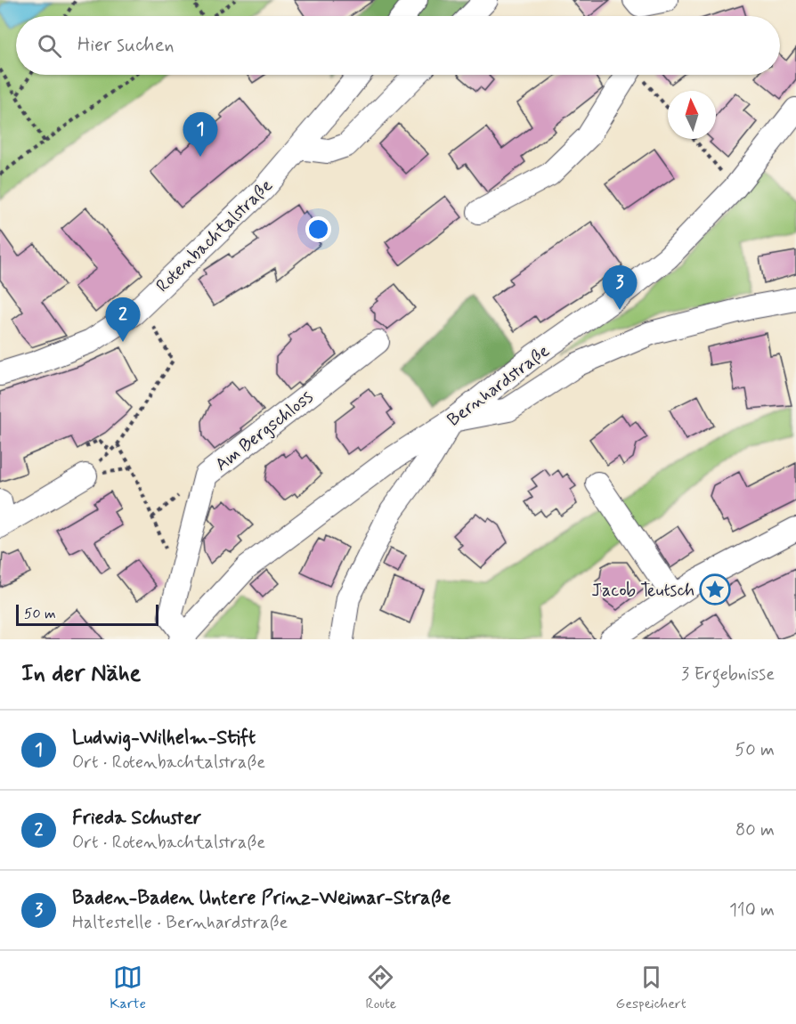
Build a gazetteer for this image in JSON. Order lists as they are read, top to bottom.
{
  "streets": {
    "street": ["Rotenbachtalstraße", "Bernhardstraße", "Am Bergschloss"]
  },
  "crossings": [
    ["Bernhardstraße", "Am Bergschloss"]
  ],
  "places": {
    "place": ["Jacob Teutsch"]
  },
  "scale_bar": "50 m",
  "north": "top",
  "page": {
    "search": "Hier suchen",
    "pins": ["1", "3", "2"],
    "scale": "50 m",
    "heading": ["In der Nähe", "3 Ergebnisse"],
    "list": [
      {
        "mark": "1",
        "name": "Ludwig-Wilhelm-Stift",
        "note": "Ort · Rotenbachtalstraße",
        "value": "50 m"
      },
      {
        "mark": "2",
        "name": "Frieda Schuster",
        "note": "Ort · Rotenbachtalstraße",
        "value": "80 m"
      },
      {
        "mark": "3",
        "name": "Baden-Baden Untere Prinz-Weimar-Straße",
        "note": "Haltestelle · Bernhardstraße",
        "value": "110 m"
      }
    ],
    "nav": ["Karte", "Route", "Gespeichert"]
  }
}
